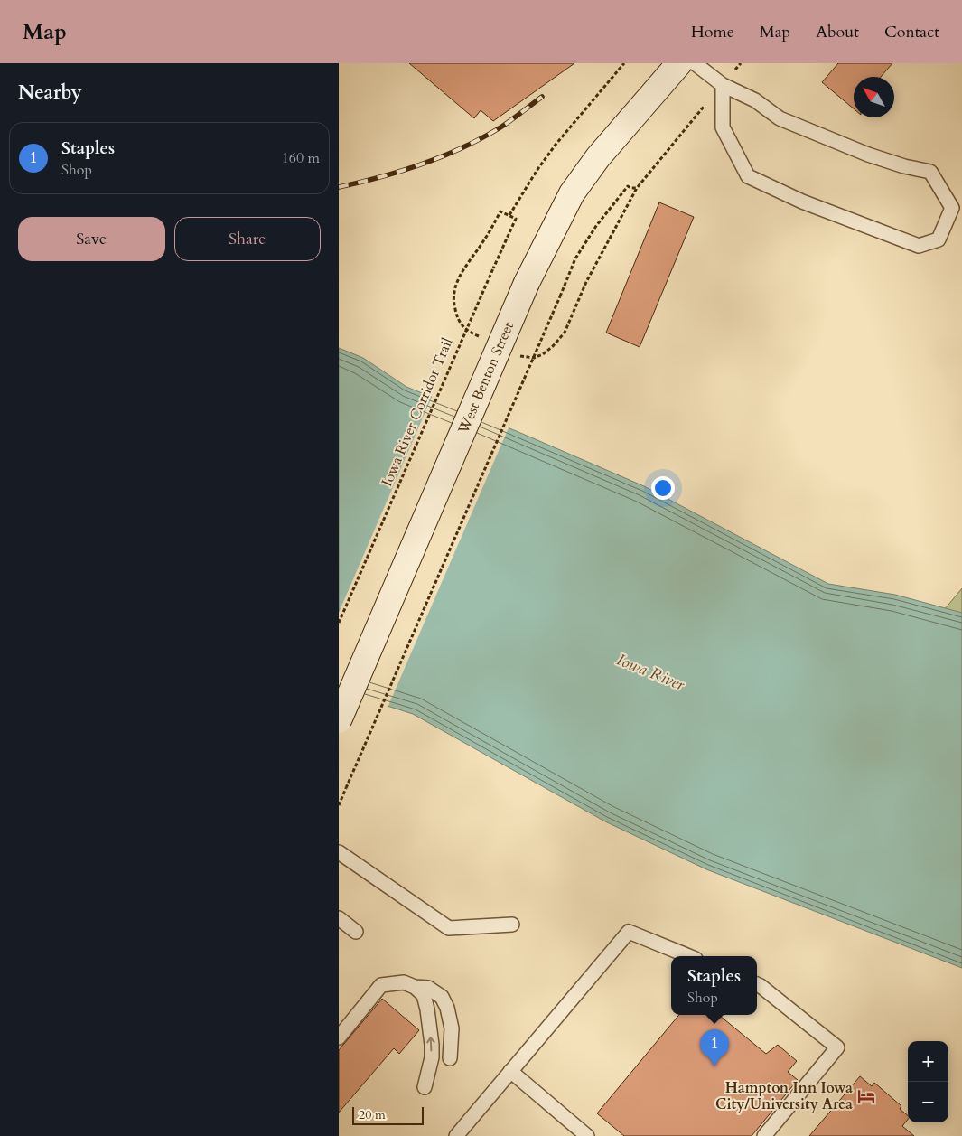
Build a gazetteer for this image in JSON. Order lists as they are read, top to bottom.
{
  "streets": {
    "street": ["West Benton Street"],
    "path": ["Iowa River Corridor Trail"]
  },
  "water": ["Iowa River"],
  "places": {
    "hotel": ["Hampton Inn Iowa City/University Area"]
  },
  "scale_bar": "20 m",
  "north": "top left",
  "page": {
    "header": "Map",
    "nav": [
      "Home",
      "Map",
      "About",
      "Contact"
    ],
    "heading": "Nearby",
    "list": [
      {
        "mark": "1",
        "name": "Staples",
        "note": "Shop",
        "value": "160 m"
      }
    ],
    "buttons": ["Save", "Share"],
    "popup": ["Staples", "Shop"],
    "pins": "1",
    "map_buttons": ["+", "−"],
    "scale": "20 m"
  }
}
